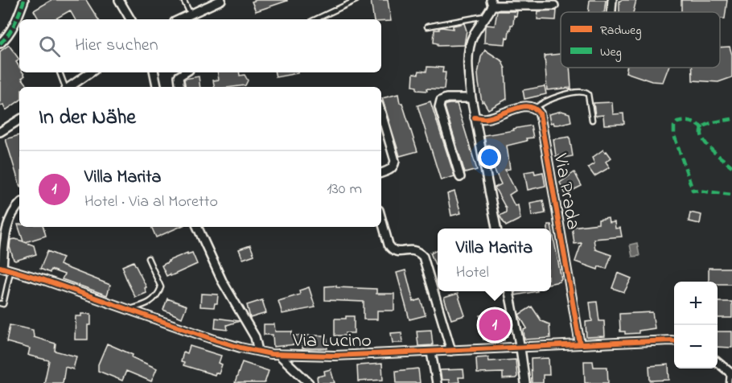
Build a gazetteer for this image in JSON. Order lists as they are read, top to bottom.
{
  "streets": {
    "street": ["Via Prada", "Via Lucino"]
  },
  "crossings": [
    ["Via Prada", "Via Lucino"]
  ],
  "legend": ["Radweg", "Weg"],
  "page": {
    "search": "Hier suchen",
    "heading": "In der Nähe",
    "list": [
      {
        "mark": "1",
        "name": "Villa Marita",
        "note": "Hotel · Via al Moretto",
        "value": "130 m"
      }
    ],
    "popup": ["Villa Marita", "Hotel"],
    "map_buttons": ["+", "−"],
    "pins": "1"
  }
}
